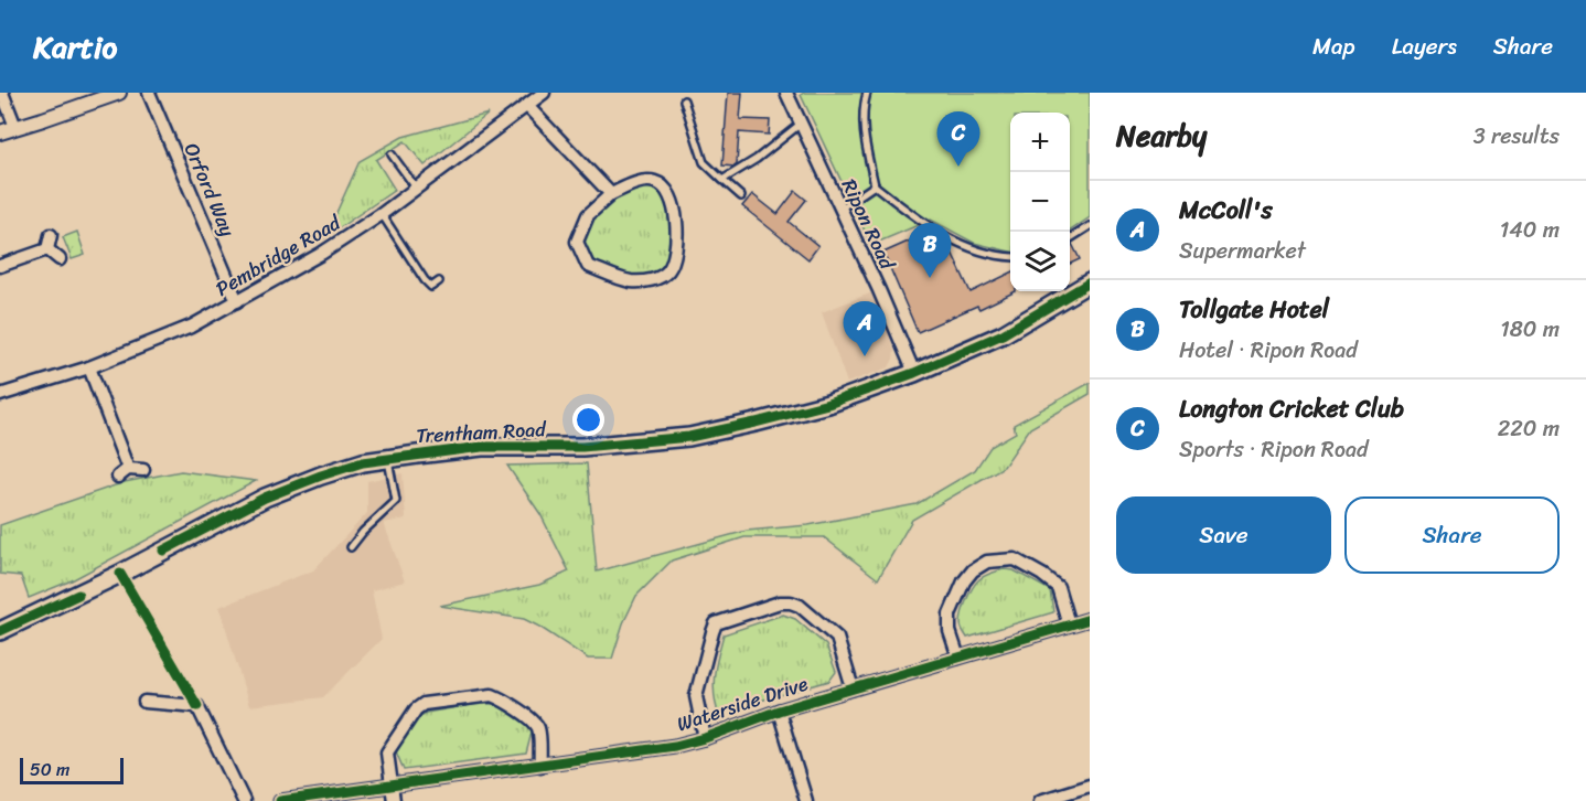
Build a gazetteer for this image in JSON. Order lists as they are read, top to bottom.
{
  "streets": {
    "main road": ["Trentham Road"],
    "street": [
      "Orford Way",
      "Ripon Road",
      "Pembridge Road",
      "Waterside Drive"
    ]
  },
  "crossings": [
    ["Orford Way", "Pembridge Road"],
    ["Ripon Road", "Trentham Road"]
  ],
  "scale_bar": "50 m",
  "page": {
    "header": "Kartio",
    "nav": ["Map", "Layers", "Share"],
    "heading": ["Nearby", "3 results"],
    "pins": ["C", "B", "A"],
    "map_buttons": ["+", "−"],
    "list": [
      {
        "mark": "A",
        "name": "McColl's",
        "note": "Supermarket",
        "value": "140 m"
      },
      {
        "mark": "B",
        "name": "Tollgate Hotel",
        "note": "Hotel · Ripon Road",
        "value": "180 m"
      },
      {
        "mark": "C",
        "name": "Longton Cricket Club",
        "note": "Sports · Ripon Road",
        "value": "220 m"
      }
    ],
    "buttons": ["Save", "Share"],
    "scale": "50 m"
  }
}
